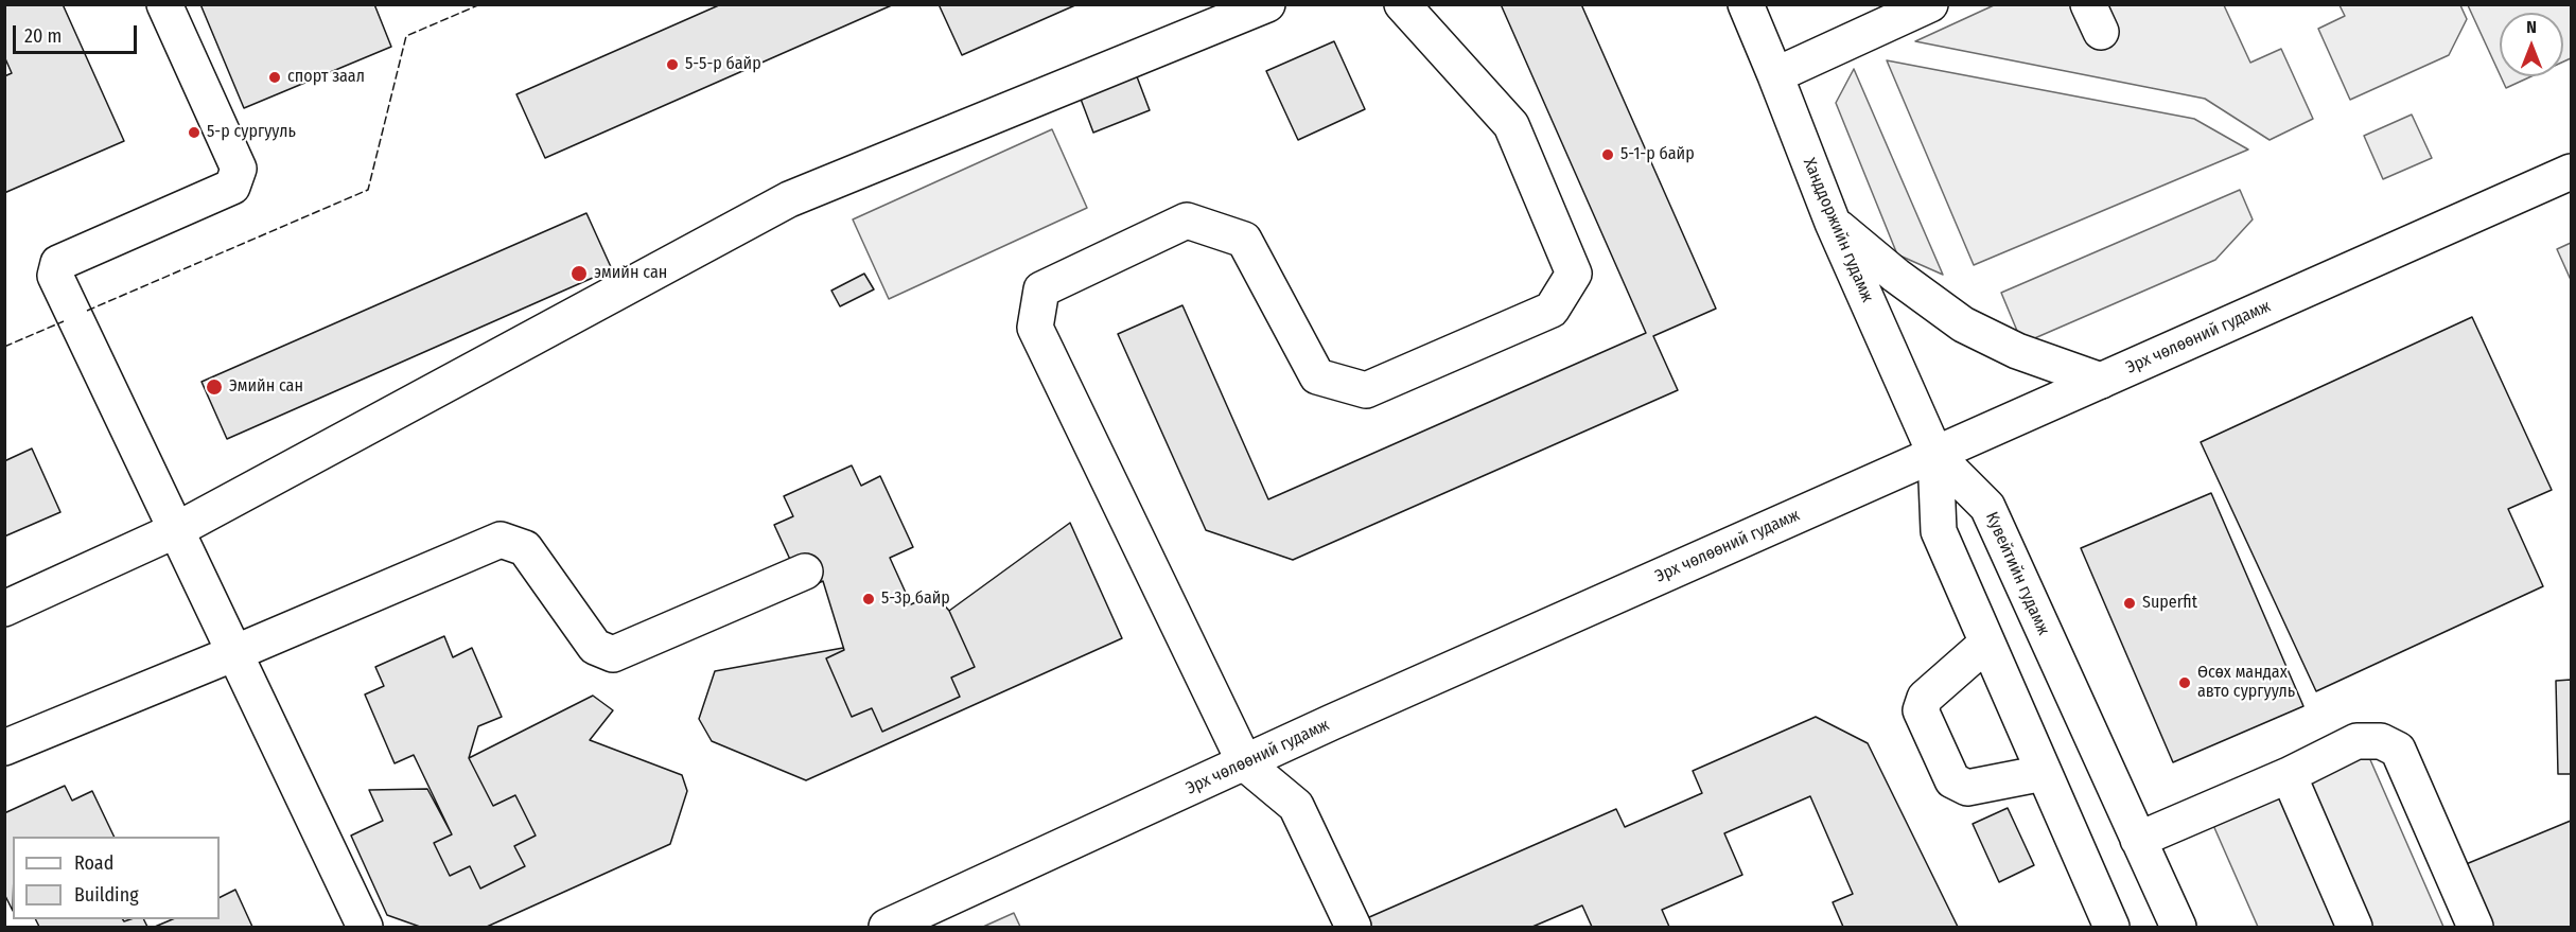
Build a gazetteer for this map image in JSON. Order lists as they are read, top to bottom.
{
  "streets": {
    "street": ["Ханддоржийн гудамж", "Эрх чөлөөний гудамж", "Кувейтийн гудамж"]
  },
  "crossings": [
    ["Ханддоржийн гудамж", "Эрх чөлөөний гудамж"],
    ["Ханддоржийн гудамж", "Кувейтийн гудамж"],
    ["Эрх чөлөөний гудамж", "Кувейтийн гудамж"]
  ],
  "places": [
    "5-5-р байр",
    "спорт заал",
    "5-р сургууль",
    "5-1-р байр",
    "эмийн сан",
    "Эмийн сан",
    "5-3р байр",
    "Superfit",
    "Өсөх мандах авто сургууль"
  ],
  "legend": ["Road", "Building"],
  "scale_bar": "20 m",
  "north": "top"
}
